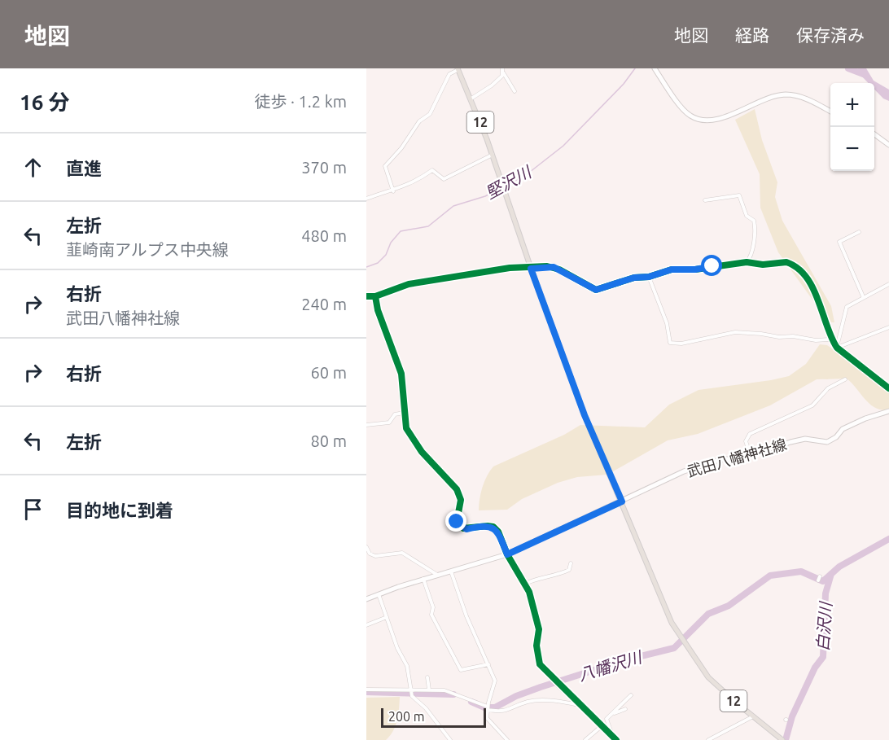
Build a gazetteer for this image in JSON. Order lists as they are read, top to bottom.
{
  "streets": {
    "main road": ["12", "武田八幡神社線"]
  },
  "crossings": [
    ["12", "武田八幡神社線"]
  ],
  "water": ["堅沢川", "白沢川", "八幡沢川"],
  "scale_bar": "200 m",
  "page": {
    "header": "地図",
    "nav": ["地図", "経路", "保存済み"],
    "heading": ["16 分", "徒歩 · 1.2 km"],
    "map_buttons": ["+", "−"],
    "list": [
      ["直進", "370 m"],
      ["左折", "韮崎南アルプス中央線", "480 m"],
      ["右折", "武田八幡神社線", "240 m"],
      ["右折", "60 m"],
      ["左折", "80 m"],
      "目的地に到着"
    ],
    "scale": "200 m"
  }
}
